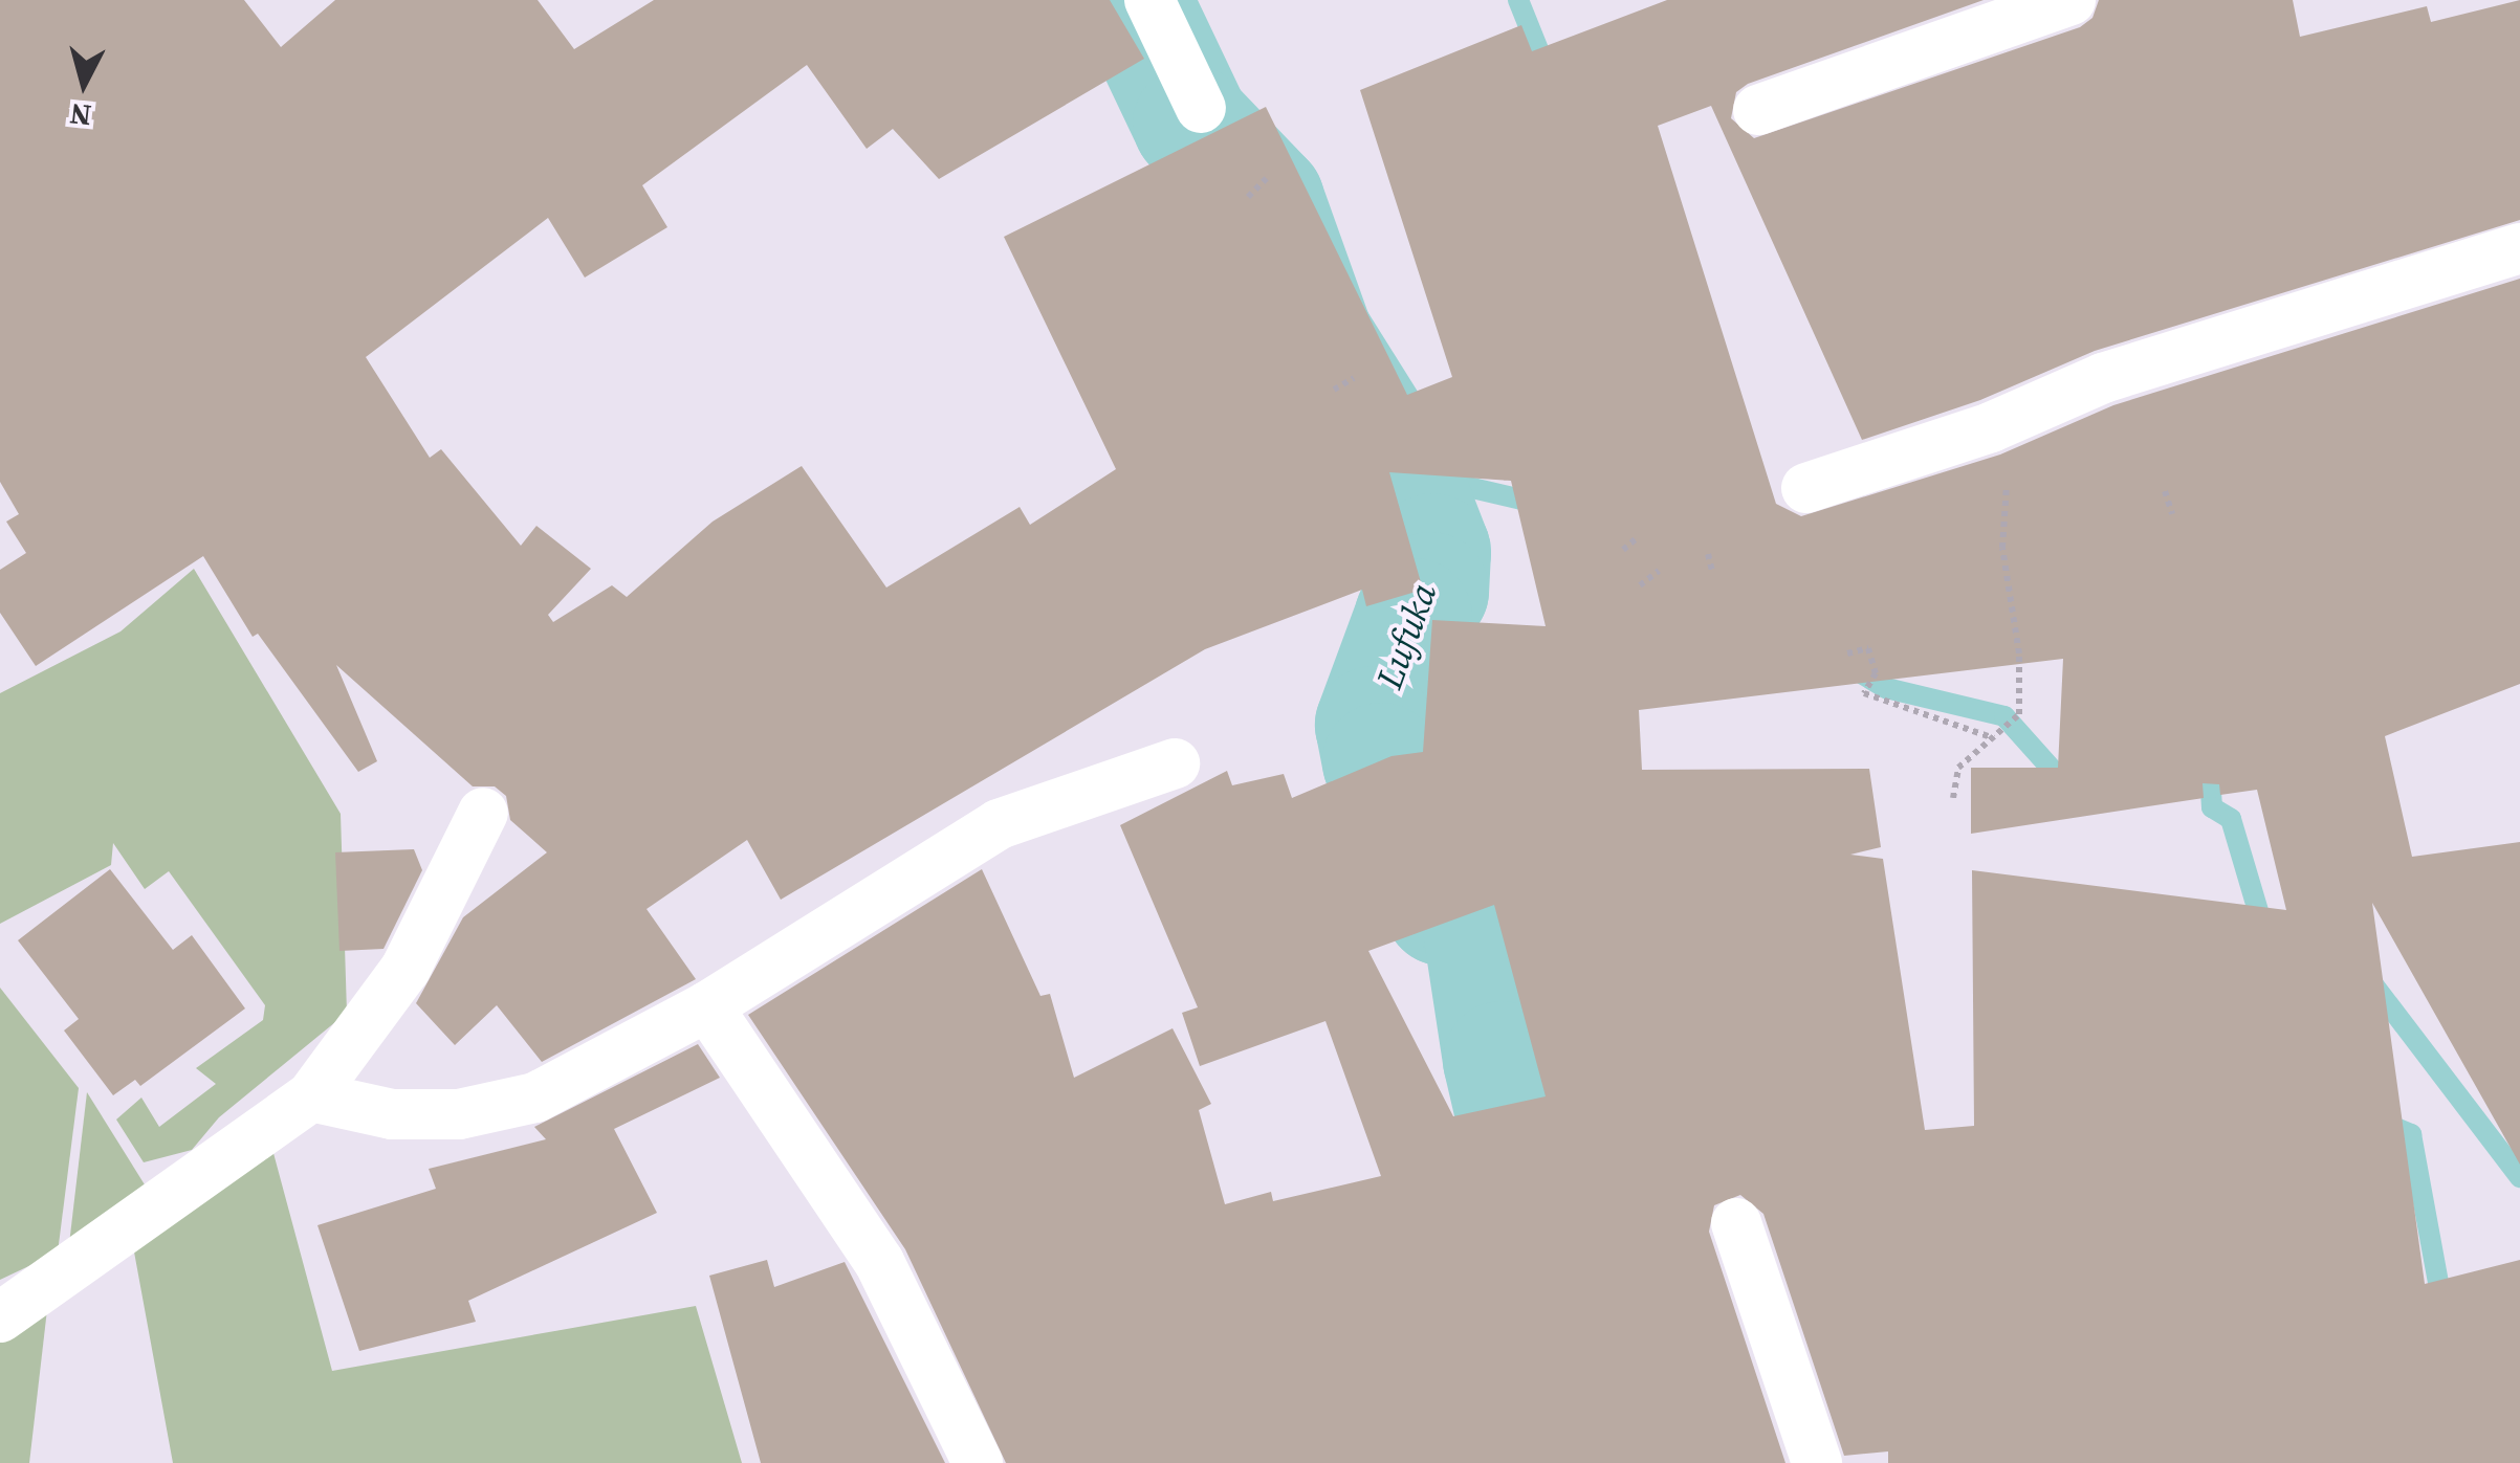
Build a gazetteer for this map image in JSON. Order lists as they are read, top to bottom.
{
  "water": ["Lufuka"],
  "north": "bottom"
}
